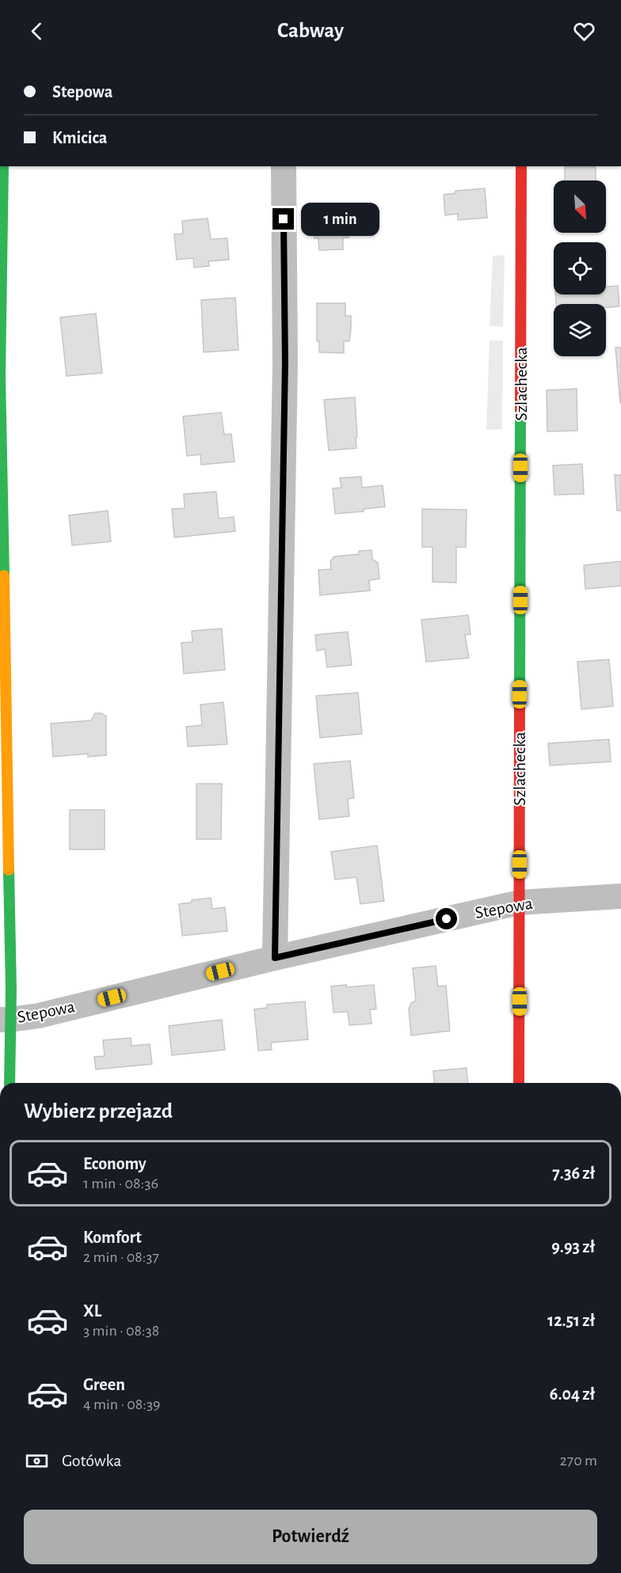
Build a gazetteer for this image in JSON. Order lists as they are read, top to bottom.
{
  "streets": {
    "street": ["Szlachecka", "Stepowa"]
  },
  "crossings": [
    ["Szlachecka", "Stepowa"]
  ],
  "north": "bottom right",
  "page": {
    "header": "Cabway",
    "banner": ["Stepowa", "Kmicica"],
    "bubble": "1 min",
    "heading": "Wybierz przejazd",
    "list": [
      {
        "name": "Economy",
        "note": "1 min · 08:36",
        "value": "7.36 zł"
      },
      {
        "name": "Komfort",
        "note": "2 min · 08:37",
        "value": "9.93 zł"
      },
      {
        "name": "XL",
        "note": "3 min · 08:38",
        "value": "12.51 zł"
      },
      {
        "name": "Green",
        "note": "4 min · 08:39",
        "value": "6.04 zł"
      }
    ],
    "pay": ["Gotówka", "270 m"],
    "buttons": "Potwierdź"
  }
}
